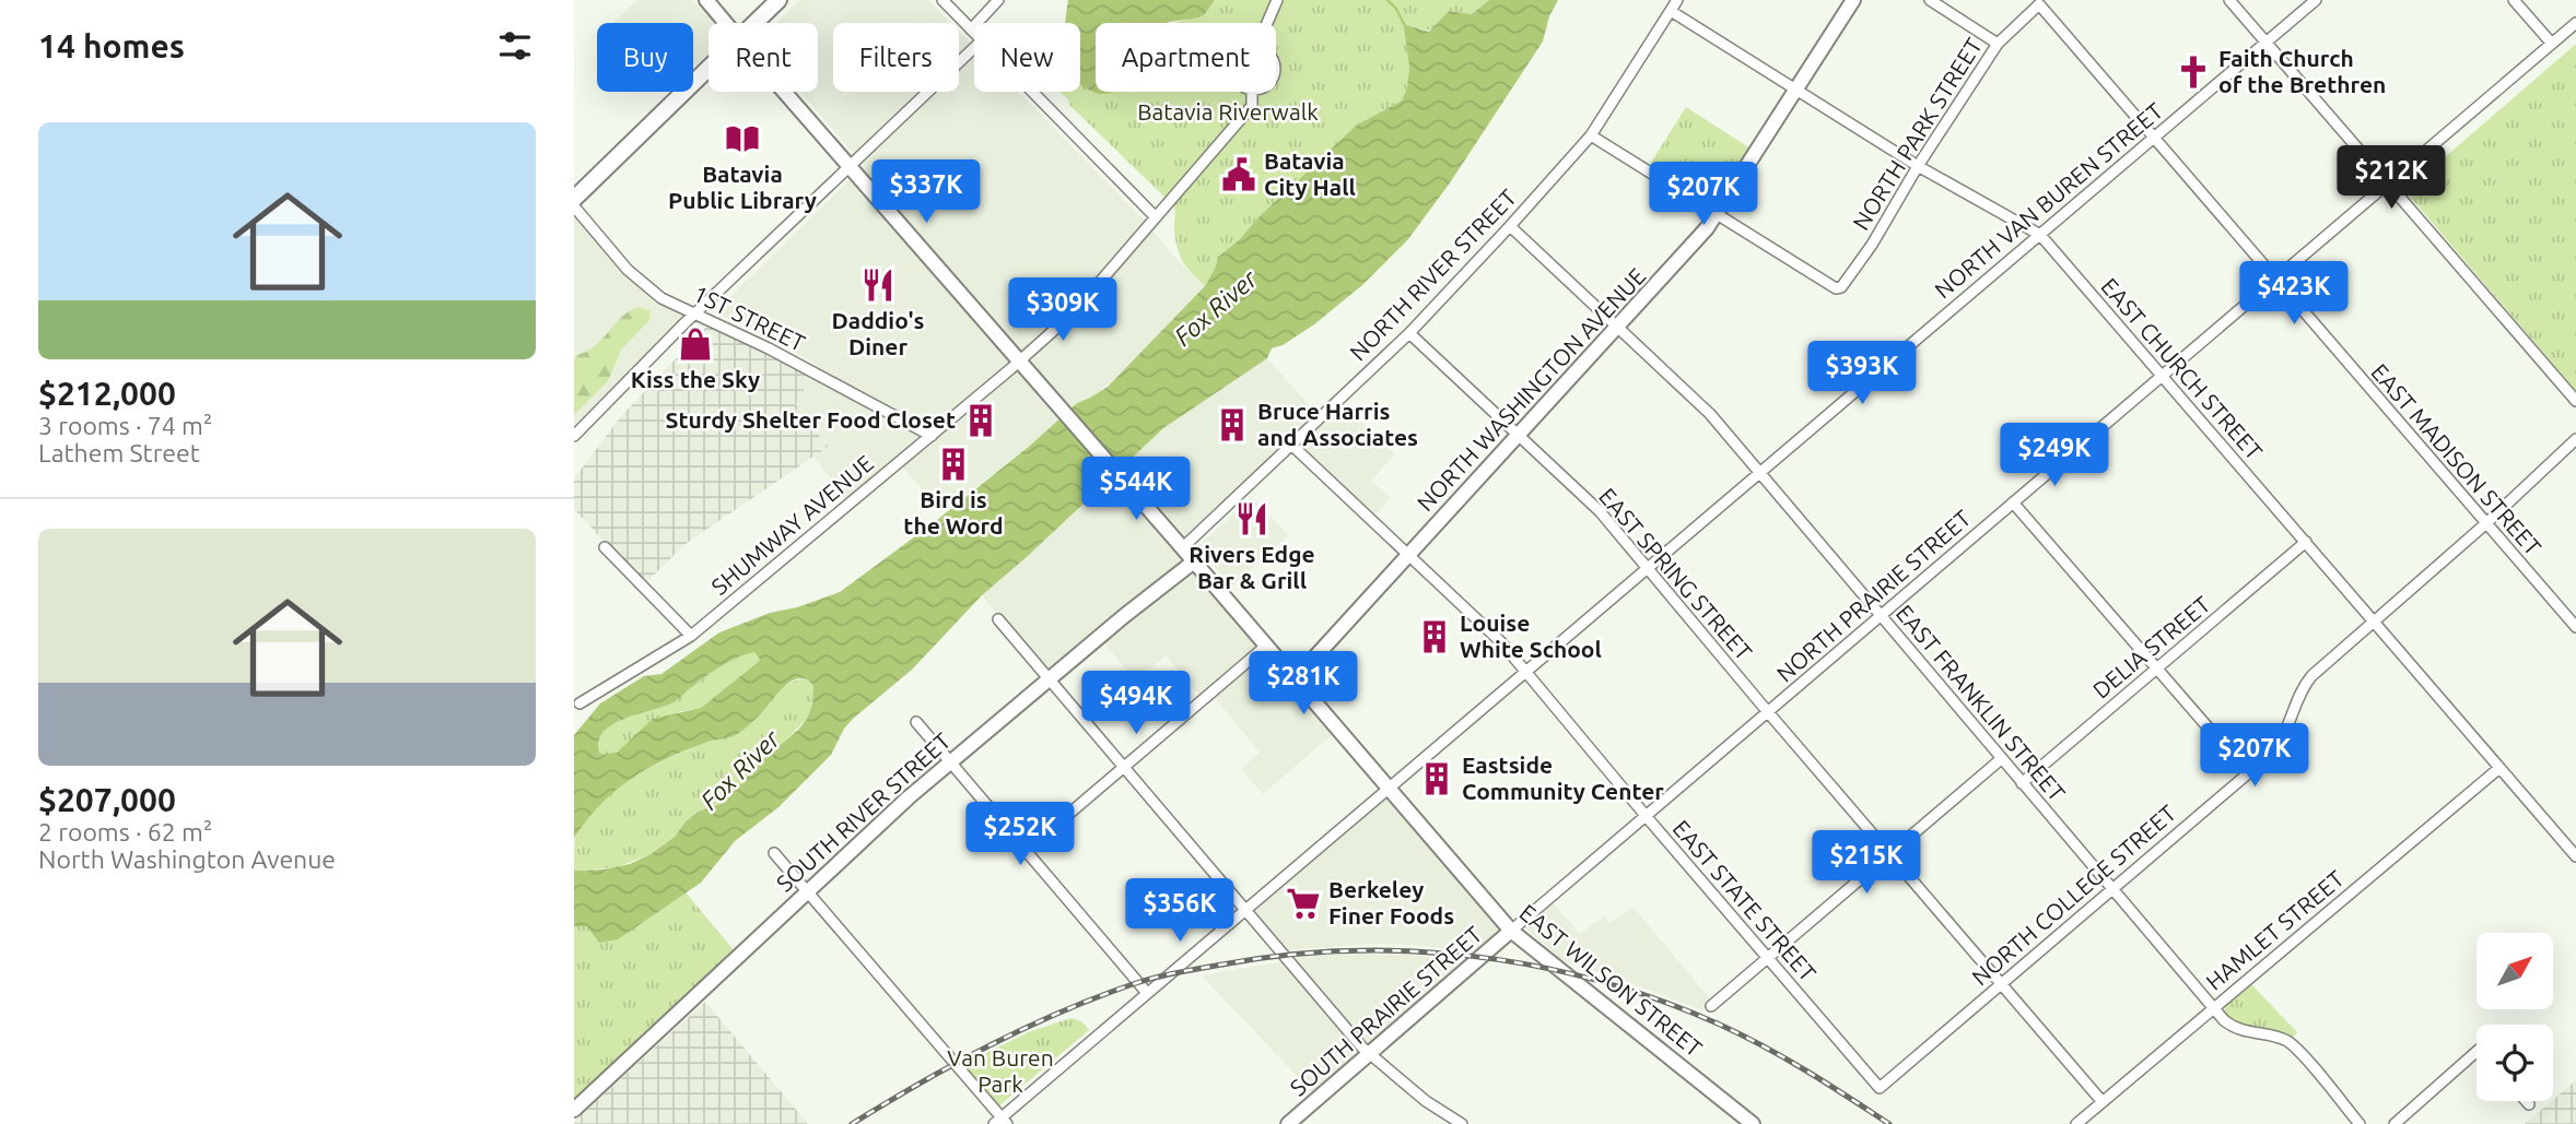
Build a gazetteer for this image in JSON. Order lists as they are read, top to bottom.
{
  "streets": {
    "main road": [
      "NORTH WASHINGTON AVENUE",
      "SOUTH RIVER STREET",
      "EAST WILSON STREET",
      "SOUTH PRAIRIE STREET"
    ],
    "street": [
      "NORTH PARK STREET",
      "NORTH VAN BUREN STREET",
      "NORTH RIVER STREET",
      "1ST STREET",
      "EAST CHURCH STREET",
      "EAST MADISON STREET",
      "SHUMWAY AVENUE",
      "EAST SPRING STREET",
      "NORTH PRAIRIE STREET",
      "DELIA STREET",
      "EAST FRANKLIN STREET",
      "NORTH COLLEGE STREET",
      "EAST STATE STREET",
      "HAMLET STREET"
    ]
  },
  "crossings": [
    ["NORTH PARK STREET", "EAST CHURCH STREET"],
    ["NORTH PARK STREET", "NORTH WASHINGTON AVENUE"],
    ["NORTH PARK STREET", "EAST MADISON STREET"],
    ["NORTH VAN BUREN STREET", "EAST CHURCH STREET"],
    ["NORTH VAN BUREN STREET", "EAST MADISON STREET"],
    ["NORTH VAN BUREN STREET", "EAST SPRING STREET"],
    ["NORTH VAN BUREN STREET", "EAST FRANKLIN STREET"],
    ["NORTH VAN BUREN STREET", "EAST STATE STREET"],
    ["NORTH VAN BUREN STREET", "EAST WILSON STREET"],
    ["NORTH RIVER STREET", "EAST CHURCH STREET"],
    ["NORTH RIVER STREET", "EAST SPRING STREET"],
    ["NORTH RIVER STREET", "EAST FRANKLIN STREET"],
    ["NORTH RIVER STREET", "EAST STATE STREET"],
    ["NORTH RIVER STREET", "EAST WILSON STREET"],
    ["1ST STREET", "SHUMWAY AVENUE"],
    ["EAST CHURCH STREET", "NORTH WASHINGTON AVENUE"],
    ["EAST CHURCH STREET", "NORTH PRAIRIE STREET"],
    ["EAST CHURCH STREET", "DELIA STREET"],
    ["EAST CHURCH STREET", "NORTH COLLEGE STREET"],
    ["EAST CHURCH STREET", "HAMLET STREET"],
    ["NORTH WASHINGTON AVENUE", "EAST SPRING STREET"],
    ["NORTH WASHINGTON AVENUE", "EAST FRANKLIN STREET"],
    ["NORTH WASHINGTON AVENUE", "EAST STATE STREET"],
    ["NORTH WASHINGTON AVENUE", "EAST WILSON STREET"],
    ["EAST MADISON STREET", "NORTH PRAIRIE STREET"],
    ["EAST MADISON STREET", "NORTH COLLEGE STREET"],
    ["SHUMWAY AVENUE", "EAST WILSON STREET"],
    ["EAST SPRING STREET", "NORTH PRAIRIE STREET"],
    ["EAST SPRING STREET", "NORTH COLLEGE STREET"],
    ["EAST SPRING STREET", "HAMLET STREET"],
    ["NORTH PRAIRIE STREET", "EAST FRANKLIN STREET"],
    ["NORTH PRAIRIE STREET", "EAST STATE STREET"],
    ["NORTH PRAIRIE STREET", "EAST WILSON STREET"],
    ["NORTH PRAIRIE STREET", "SOUTH PRAIRIE STREET"],
    ["DELIA STREET", "EAST FRANKLIN STREET"],
    ["EAST FRANKLIN STREET", "NORTH COLLEGE STREET"],
    ["EAST FRANKLIN STREET", "HAMLET STREET"],
    ["SOUTH RIVER STREET", "EAST WILSON STREET"],
    ["NORTH COLLEGE STREET", "EAST STATE STREET"],
    ["EAST WILSON STREET", "SOUTH PRAIRIE STREET"]
  ],
  "water": ["Fox River"],
  "parks": ["Batavia Riverwalk", "Van Buren Park"],
  "places": {
    "church": ["Faith Church of the Brethren"],
    "library": ["Batavia Public Library"],
    "public building": ["Batavia City Hall"],
    "restaurant": ["Daddio's Diner", "Rivers Edge Bar & Grill"],
    "shop": ["Kiss the Sky"],
    "building": [
      "Sturdy Shelter Food Closet",
      "Bruce Harris and Associates",
      "Bird is the Word",
      "Louise White School",
      "Eastside Community Center"
    ],
    "supermarket": ["Berkeley Finer Foods"]
  },
  "north": "top right",
  "page": {
    "heading": "14 homes",
    "chip": [
      "Buy",
      "Rent",
      "Filters",
      "New",
      "Apartment"
    ],
    "list": [
      {
        "name": "$212,000",
        "note": "3 rooms · 74 m² · Lathem Street"
      },
      {
        "name": "$207,000",
        "note": "2 rooms · 62 m² · North Washington Avenue"
      }
    ],
    "price": [
      "$212K",
      "$337K",
      "$207K",
      "$423K",
      "$309K",
      "$393K",
      "$249K",
      "$544K",
      "$281K",
      "$494K",
      "$207K",
      "$252K",
      "$215K",
      "$356K"
    ]
  }
}
